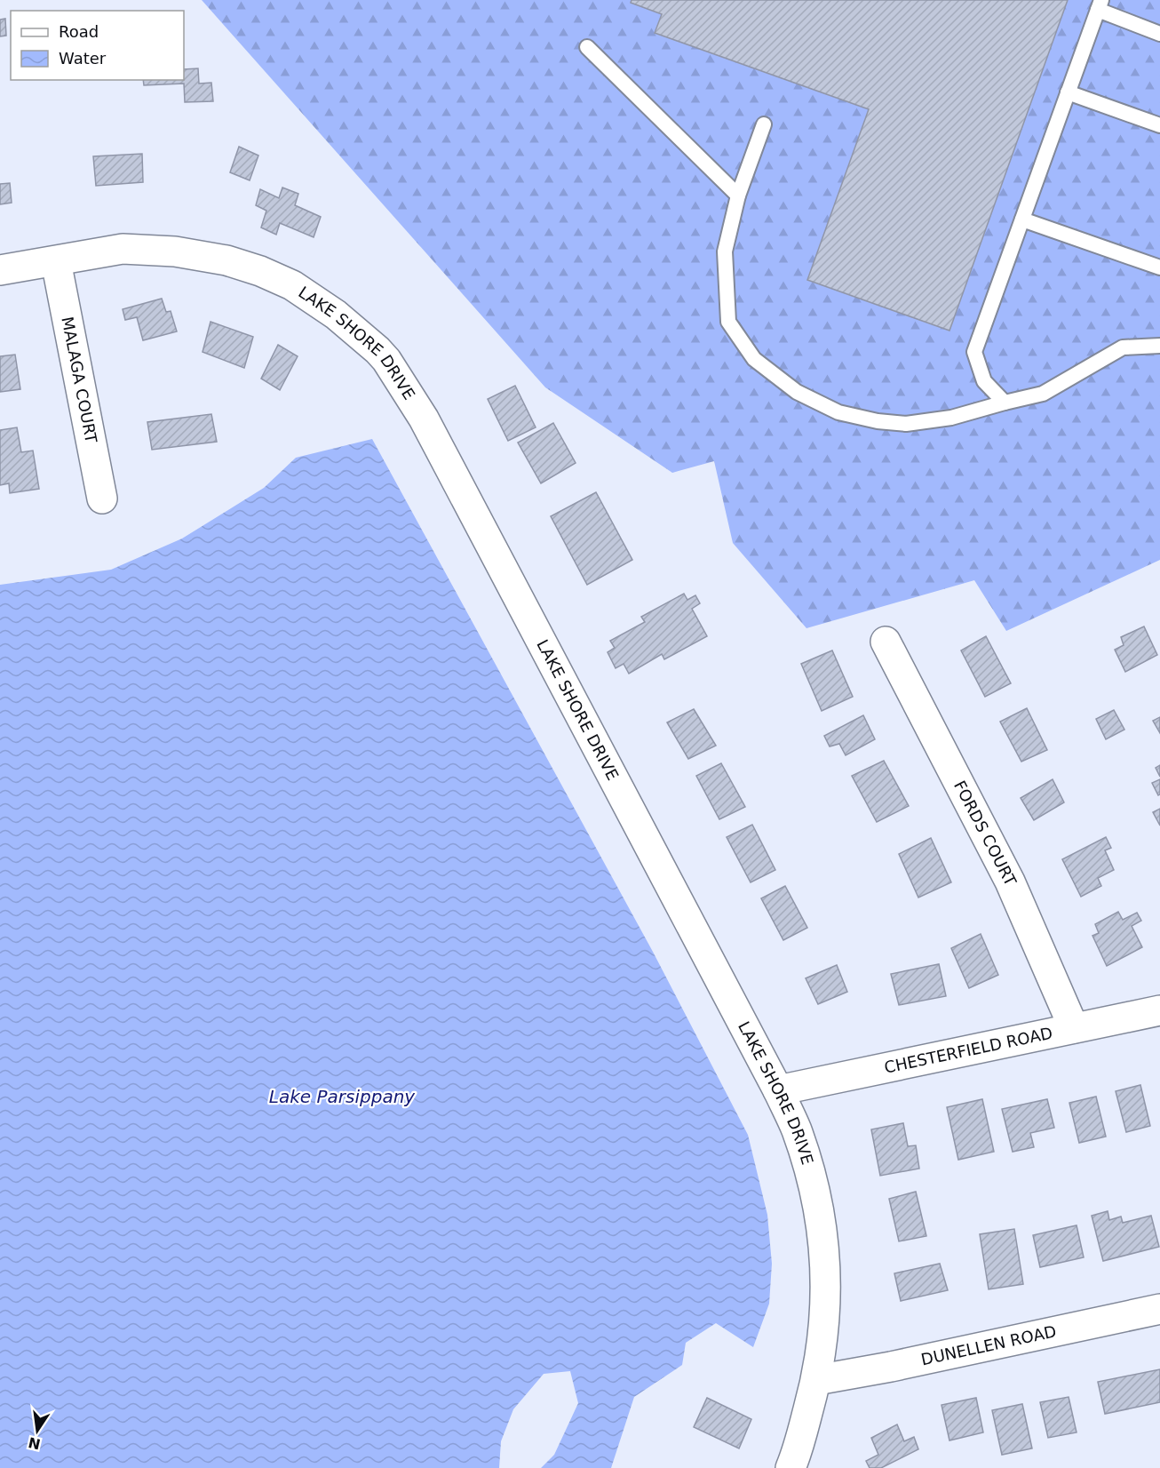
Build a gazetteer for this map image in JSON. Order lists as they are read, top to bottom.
{
  "streets": {
    "street": [
      "LAKE SHORE DRIVE",
      "MALAGA COURT",
      "FORDS COURT",
      "CHESTERFIELD ROAD",
      "DUNELLEN ROAD"
    ]
  },
  "crossings": [
    ["LAKE SHORE DRIVE", "MALAGA COURT"],
    ["LAKE SHORE DRIVE", "CHESTERFIELD ROAD"],
    ["LAKE SHORE DRIVE", "DUNELLEN ROAD"],
    ["FORDS COURT", "CHESTERFIELD ROAD"]
  ],
  "water": ["Lake Parsippany"],
  "legend": ["Road", "Water"],
  "north": "bottom"
}
